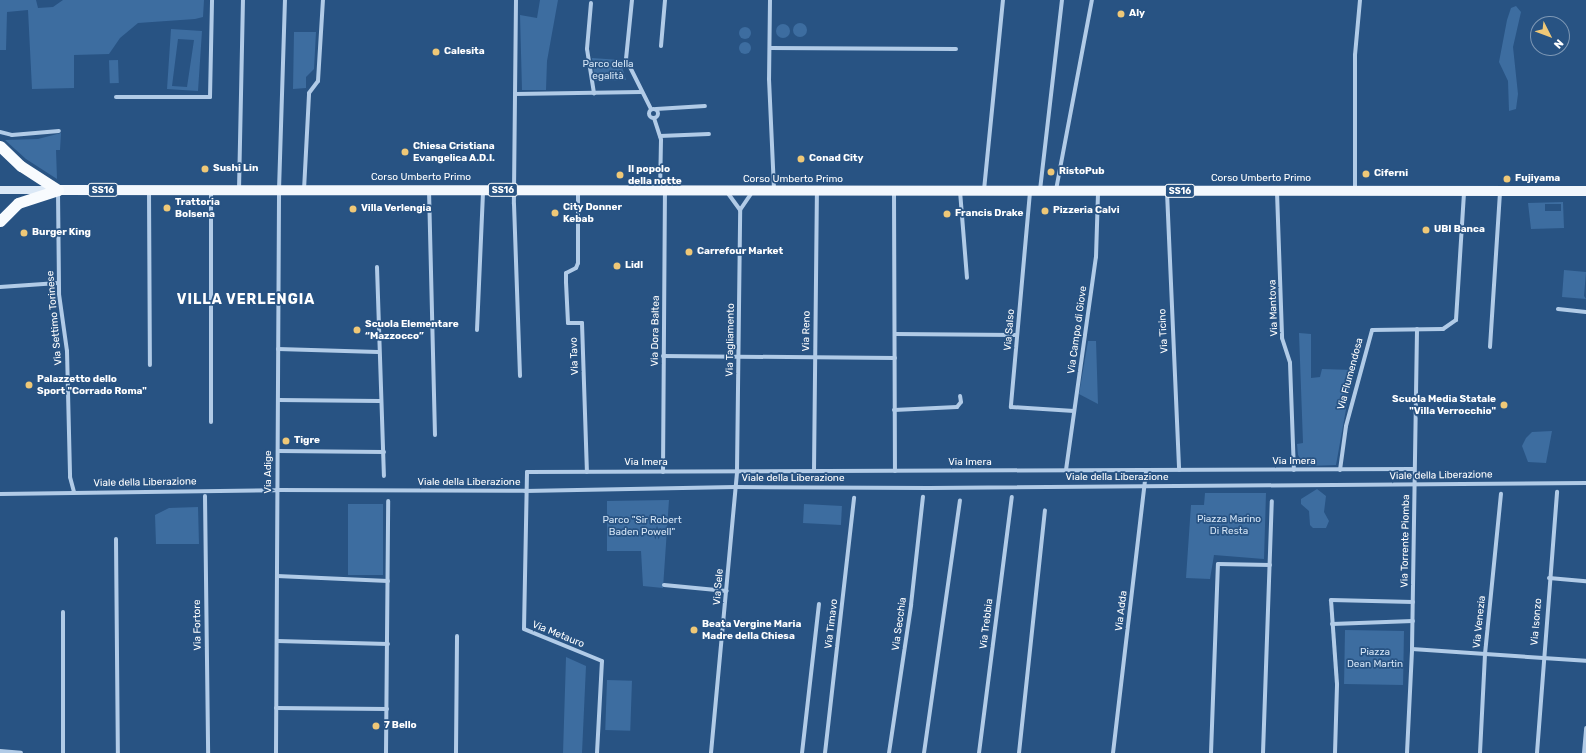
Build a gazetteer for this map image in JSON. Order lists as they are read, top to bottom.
{
  "streets": {
    "main road": ["Corso Umberto Primo", "SS16"],
    "street": [
      "Via Mantova",
      "Via Settimo Torinese",
      "Via Salso",
      "Via Campo di Giove",
      "Via Dora Baltea",
      "Via Reno",
      "Via Ticino",
      "Via Tagliamento",
      "Via Tavo",
      "Via Flumendosa",
      "Via Imera",
      "Via Adige",
      "Viale della Liberazione",
      "Via Torrente Piomba",
      "Via Sele",
      "Via Adda",
      "Via Venezia",
      "Via Isonzo",
      "Via Timavo",
      "Via Secchia",
      "Via Trebbia",
      "Via Fortore",
      "Via Metauro"
    ]
  },
  "crossings": [
    ["Corso Umberto Primo", "Via Mantova"],
    ["Corso Umberto Primo", "Via Settimo Torinese"],
    ["Corso Umberto Primo", "Via Salso"],
    ["Corso Umberto Primo", "Via Campo di Giove"],
    ["Corso Umberto Primo", "Via Dora Baltea"],
    ["Corso Umberto Primo", "Via Reno"],
    ["Corso Umberto Primo", "Via Ticino"],
    ["Corso Umberto Primo", "Via Tavo"],
    ["Corso Umberto Primo", "Via Flumendosa"],
    ["Corso Umberto Primo", "Via Adige"],
    ["Via Mantova", "Via Imera"],
    ["Via Settimo Torinese", "Viale della Liberazione"],
    ["Via Salso", "Via Campo di Giove"],
    ["Via Campo di Giove", "Via Imera"],
    ["Via Dora Baltea", "Via Imera"],
    ["Via Reno", "Via Imera"],
    ["Via Ticino", "Via Imera"],
    ["Via Tagliamento", "Via Imera"],
    ["Via Tagliamento", "Via Sele"],
    ["Via Tavo", "Via Imera"],
    ["Via Flumendosa", "Via Imera"],
    ["Via Flumendosa", "Via Torrente Piomba"],
    ["Via Imera", "Via Torrente Piomba"],
    ["Via Imera", "Via Sele"],
    ["Via Imera", "Via Adda"],
    ["Via Imera", "Via Metauro"],
    ["Via Adige", "Viale della Liberazione"],
    ["Viale della Liberazione", "Via Torrente Piomba"],
    ["Viale della Liberazione", "Via Sele"],
    ["Viale della Liberazione", "Via Adda"],
    ["Viale della Liberazione", "Via Metauro"]
  ],
  "districts": ["VILLA VERLENGIA"],
  "parks": [
    "Parco della egalità",
    "Piazza Marino Di Resta",
    "Parco \"Sir Robert Baden Powell\"",
    "Piazza Dean Martin"
  ],
  "places": [
    "Aly",
    "Calesita",
    "Chiesa Cristiana Evangelica A.D.I.",
    "Conad City",
    "Sushi Lin",
    "RistoPub",
    "Ciferni",
    "Il popolo della notte",
    "Fujiyama",
    "Trattoria Bolsena",
    "Villa Verlengia",
    "Pizzeria Calvi",
    "City Donner Kebab",
    "Francis Drake",
    "UBI Banca",
    "Burger King",
    "Carrefour Market",
    "Lidl",
    "Scuola Elementare “Mazzocco”",
    "Palazzetto dello Sport \"Corrado Roma\"",
    "Scuola Media Statale \"Villa Verrocchio\"",
    "Tigre",
    "Beata Vergine Maria Madre della Chiesa",
    "7 Bello"
  ],
  "north": "bottom right"
}
